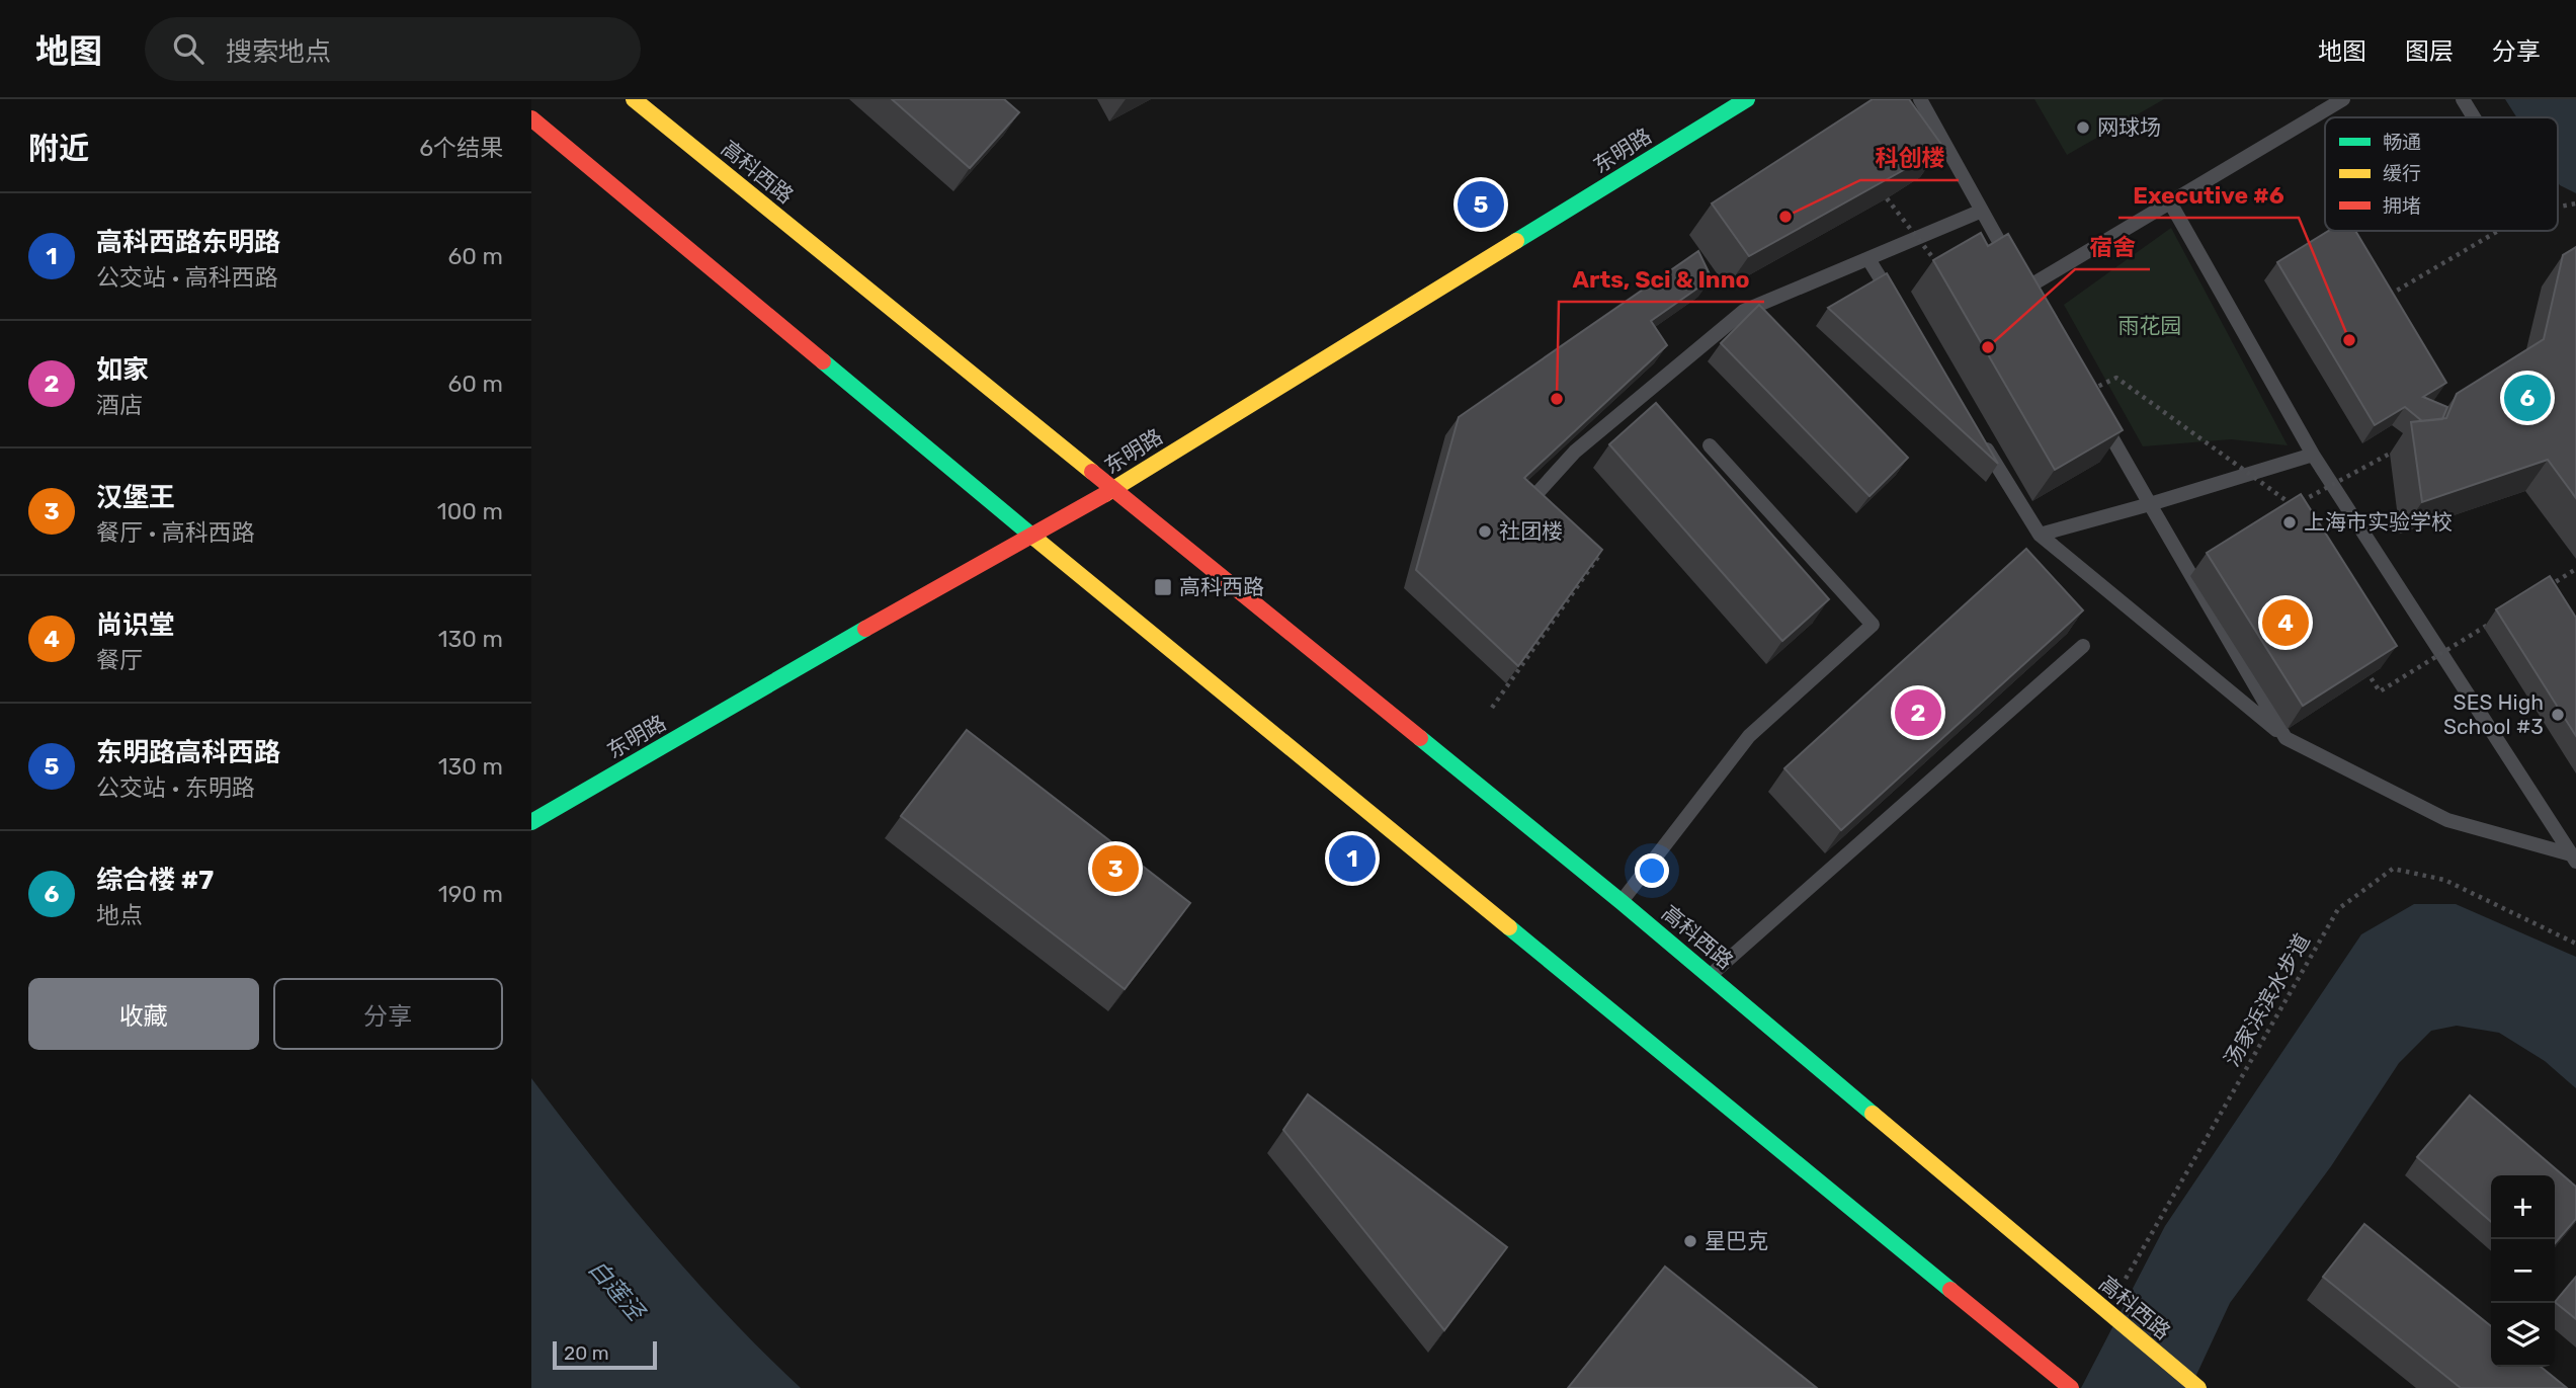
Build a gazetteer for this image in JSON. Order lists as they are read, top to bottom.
{
  "streets": {
    "main road": ["东明路", "高科西路"],
    "path": ["汤家浜滨水步道"]
  },
  "crossings": [
    ["东明路", "高科西路"]
  ],
  "water": ["白莲泾"],
  "parks": ["雨花园"],
  "places": {
    "other": [
      "网球场",
      "科创楼",
      "Executive #6",
      "宿舍",
      "Arts, Sci & Inno",
      "上海市实验学校",
      "社团楼",
      "SES High School #3",
      "星巴克"
    ],
    "transit": ["高科西路"]
  },
  "legend": ["畅通", "缓行", "拥堵"],
  "scale_bar": "20 m",
  "page": {
    "header": "地图",
    "search": "搜索地点",
    "nav": ["地图", "图层", "分享"],
    "heading": ["附近", "6个结果"],
    "pins": [
      "5",
      "6",
      "4",
      "2",
      "1",
      "3"
    ],
    "list": [
      {
        "mark": "1",
        "name": "高科西路东明路",
        "note": "公交站 · 高科西路",
        "value": "60 m"
      },
      {
        "mark": "2",
        "name": "如家",
        "note": "酒店",
        "value": "60 m"
      },
      {
        "mark": "3",
        "name": "汉堡王",
        "note": "餐厅 · 高科西路",
        "value": "100 m"
      },
      {
        "mark": "4",
        "name": "尚识堂",
        "note": "餐厅",
        "value": "130 m"
      },
      {
        "mark": "5",
        "name": "东明路高科西路",
        "note": "公交站 · 东明路",
        "value": "130 m"
      },
      {
        "mark": "6",
        "name": "综合楼 #7",
        "note": "地点",
        "value": "190 m"
      }
    ],
    "buttons": ["收藏", "分享"],
    "map_buttons": ["+", "−"],
    "scale": "20 m"
  }
}
